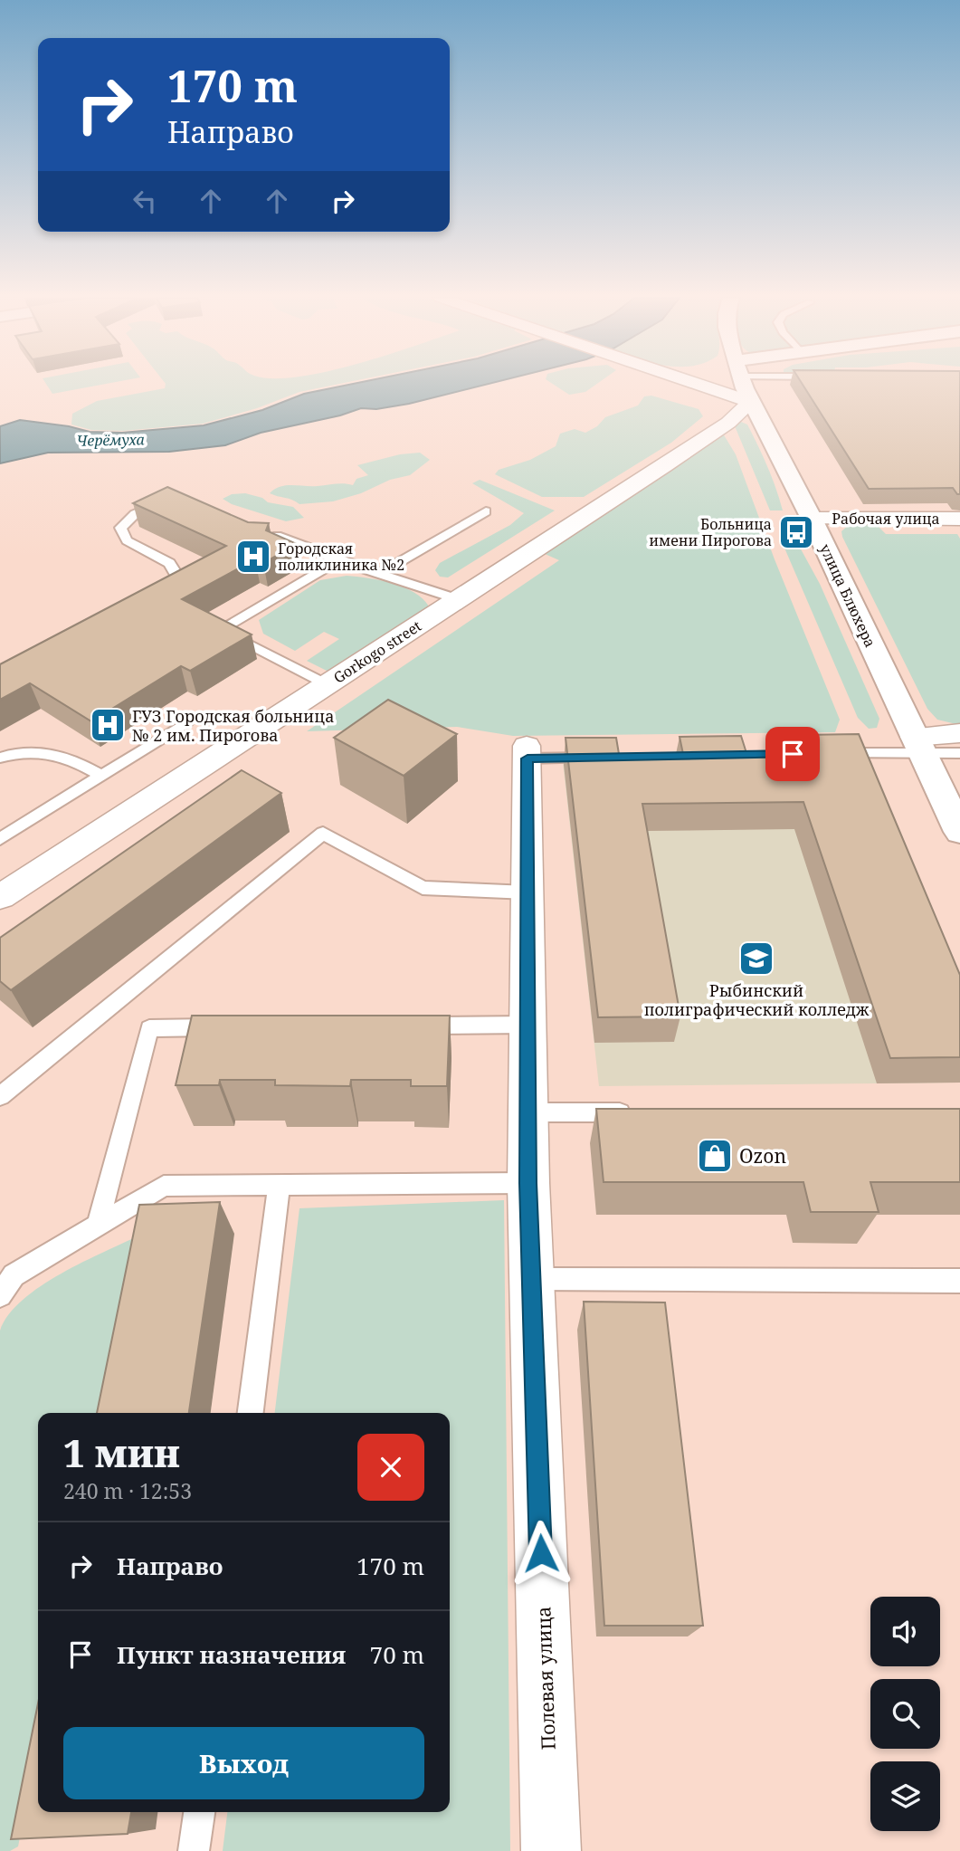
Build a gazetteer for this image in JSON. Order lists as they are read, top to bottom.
{
  "streets": {
    "street": [
      "Рабочая улица",
      "улица Блюхера",
      "Gorkogo street",
      "Полевая улица"
    ]
  },
  "crossings": [
    ["Рабочая улица", "улица Блюхера"],
    ["улица Блюхера", "Gorkogo street"]
  ],
  "water": ["Черёмуха"],
  "places": {
    "bus stop": ["Больница имени Пирогова"],
    "hospital": ["Городская поликлиника №2", "ГУЗ Городская больница № 2 им. Пирогова"],
    "school or university": ["Рыбинский полиграфический колледж"],
    "shop": ["Ozon"]
  },
  "page": {
    "turn": ["170 m", "Направо"],
    "heading": ["1 мин", "240 m · 12:53"],
    "list": [
      {
        "name": "Направо",
        "value": "170 m"
      },
      {
        "name": "Пункт назначения",
        "value": "70 m"
      }
    ],
    "buttons": "Выход"
  }
}
